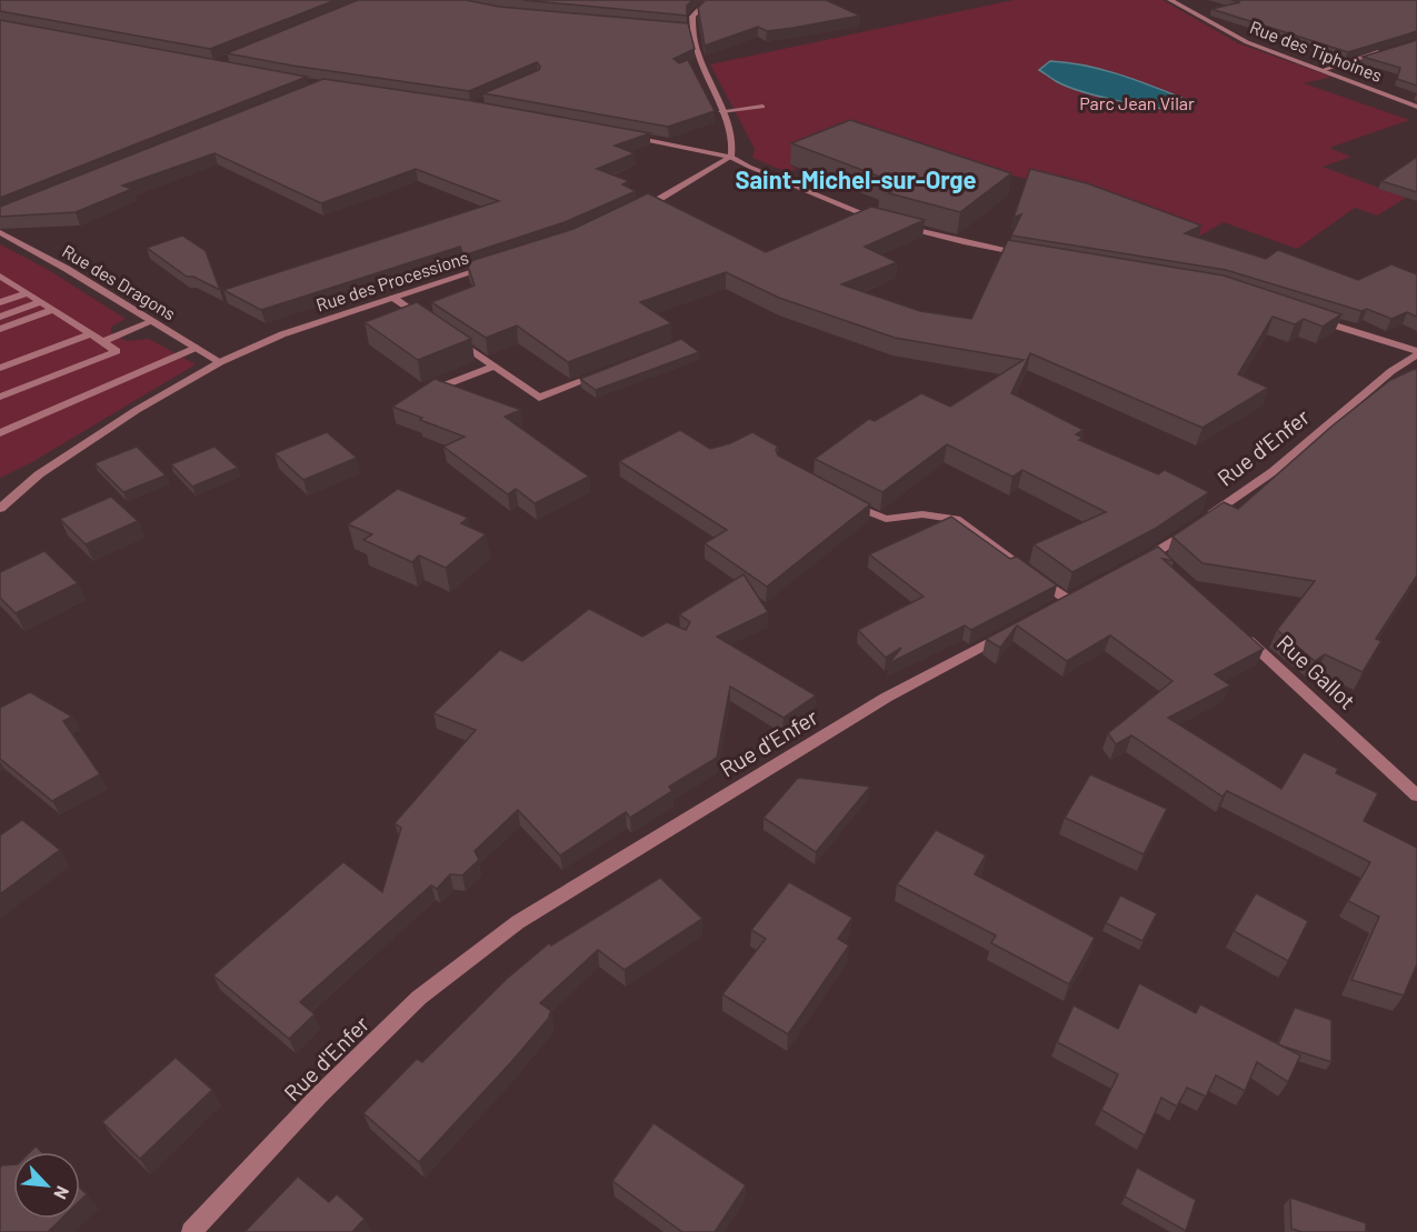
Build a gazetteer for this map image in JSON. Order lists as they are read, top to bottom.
{
  "streets": {
    "street": [
      "Rue des Tiphoines",
      "Rue des Processions",
      "Rue des Dragons",
      "Rue d'Enfer",
      "Rue Gallot"
    ]
  },
  "crossings": [
    ["Rue des Processions", "Rue des Dragons"]
  ],
  "districts": ["Saint-Michel-sur-Orge"],
  "parks": ["Parc Jean Vilar"],
  "north": "bottom right"
}
